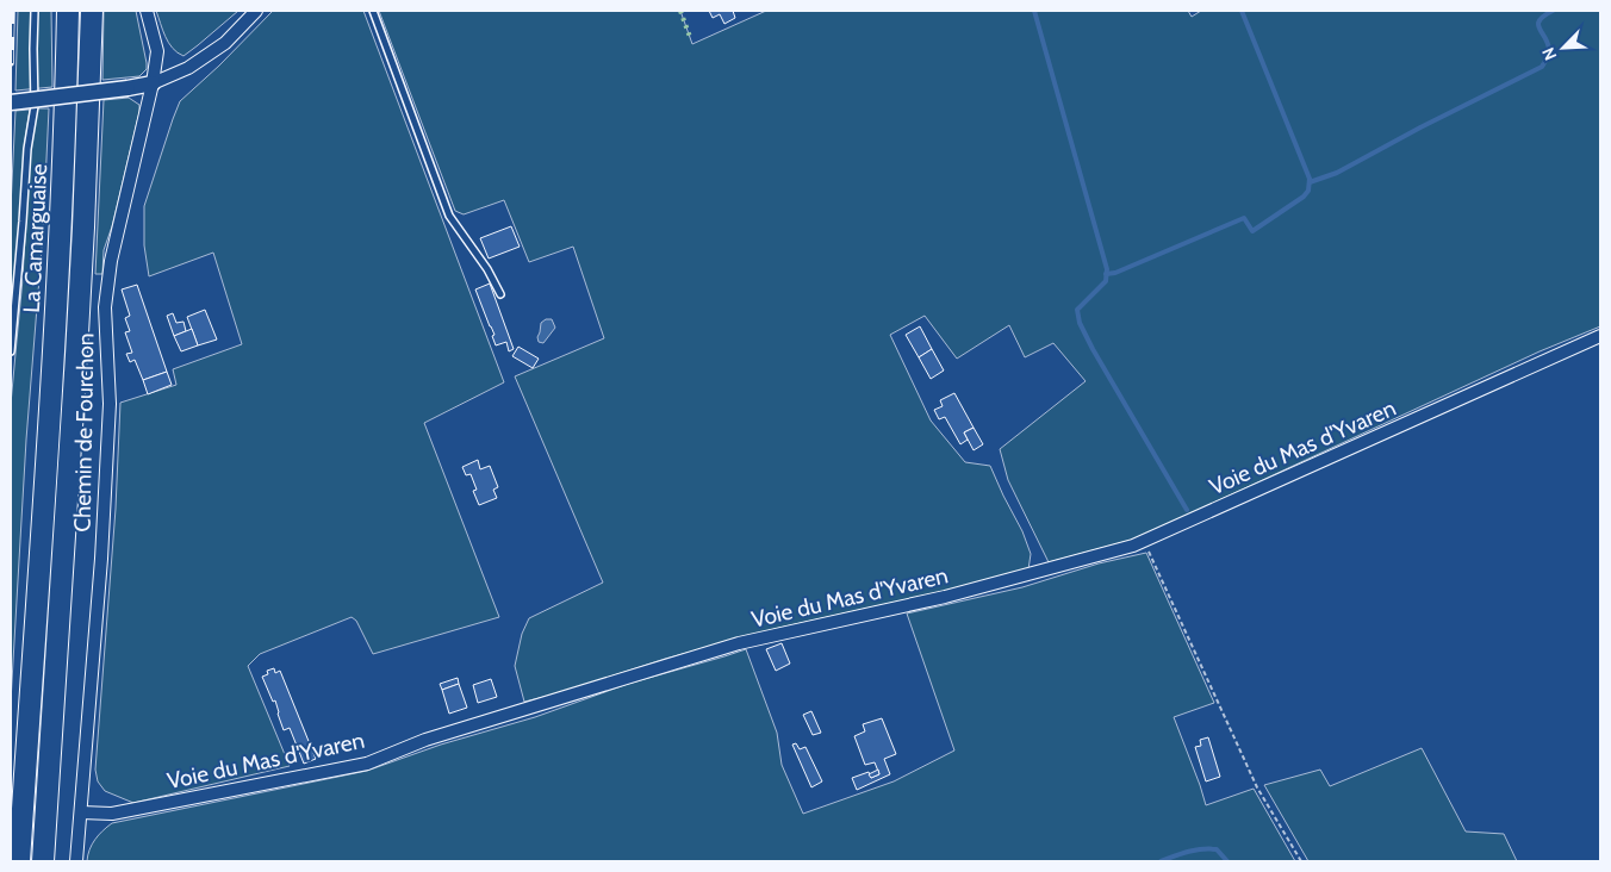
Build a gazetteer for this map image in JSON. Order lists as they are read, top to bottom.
{
  "streets": {
    "highway": ["La Camarguaise"],
    "street": ["Chemin de Fourchon", "Voie du Mas d'Yvaren"]
  },
  "crossings": [
    ["Chemin de Fourchon", "Voie du Mas d'Yvaren"]
  ],
  "north": "bottom left"
}
